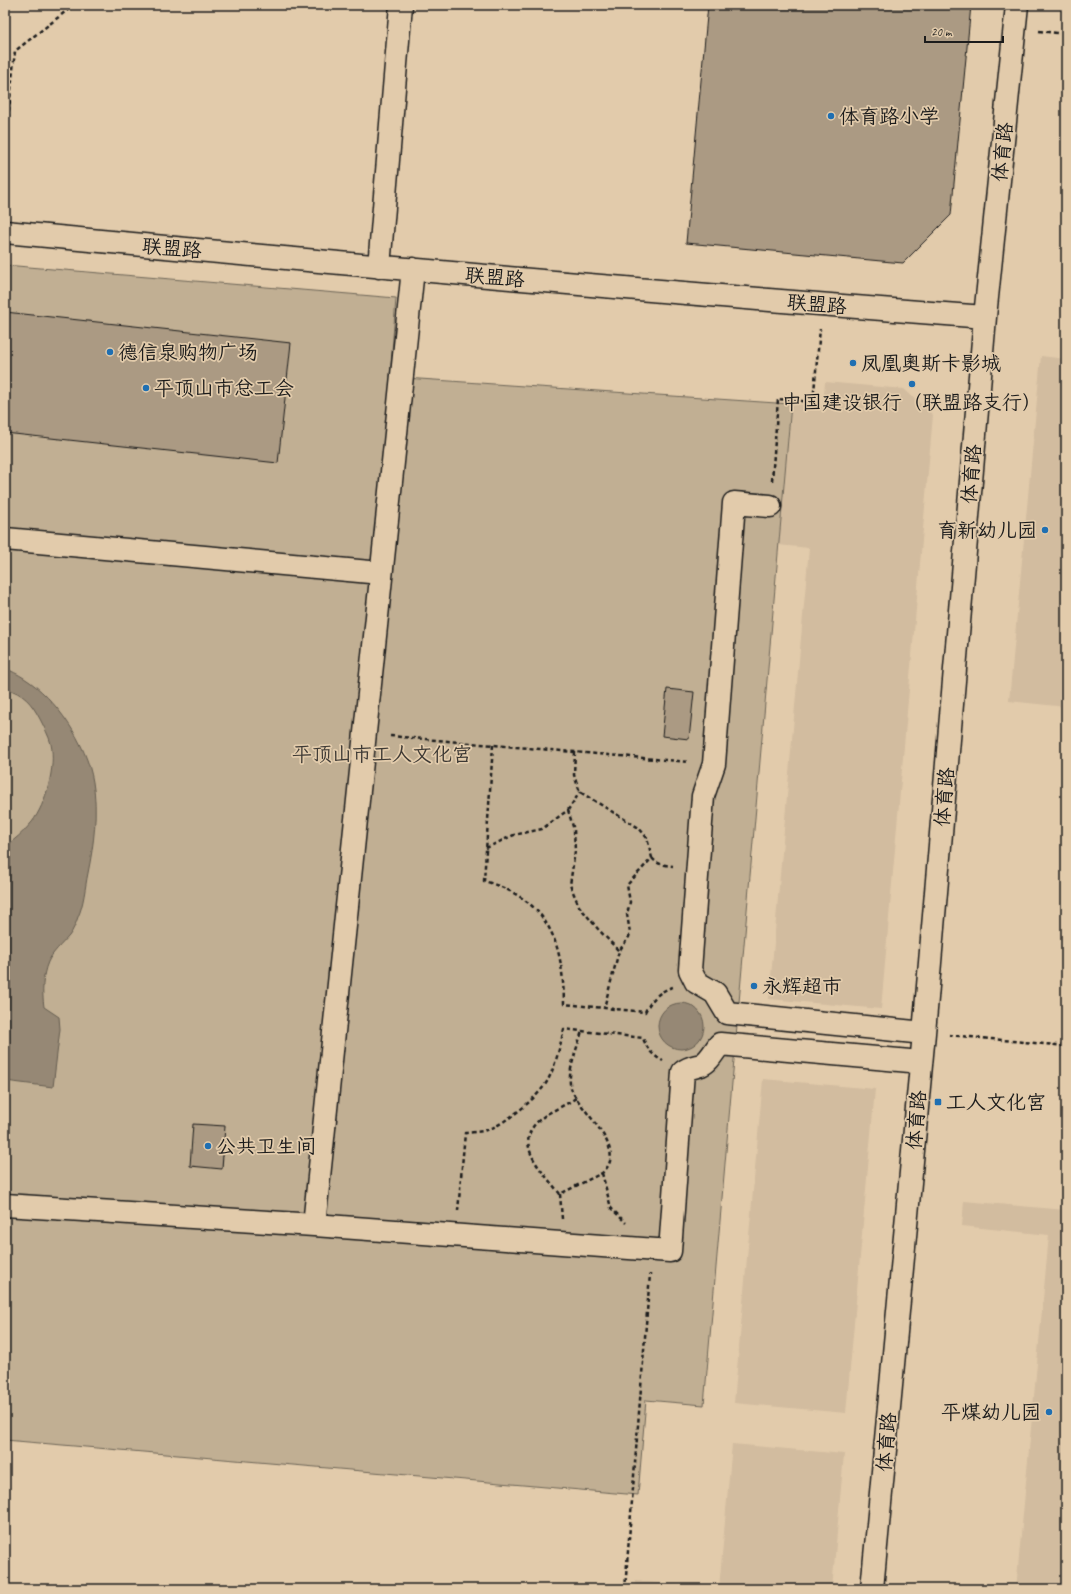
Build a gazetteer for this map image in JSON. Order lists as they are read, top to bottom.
{
  "streets": {
    "street": ["体育路", "联盟路"]
  },
  "crossings": [
    ["体育路", "联盟路"]
  ],
  "parks": ["平顶山市工人文化宫"],
  "places": {
    "other": [
      "体育路小学",
      "德信泉购物广场",
      "凤凰奥斯卡影城",
      "中国建设银行（联盟路支行）",
      "平顶山市总工会",
      "育新幼儿园",
      "永辉超市",
      "公共卫生间",
      "平煤幼儿园"
    ],
    "transit": ["工人文化宫"]
  },
  "scale_bar": "20 m"
}
